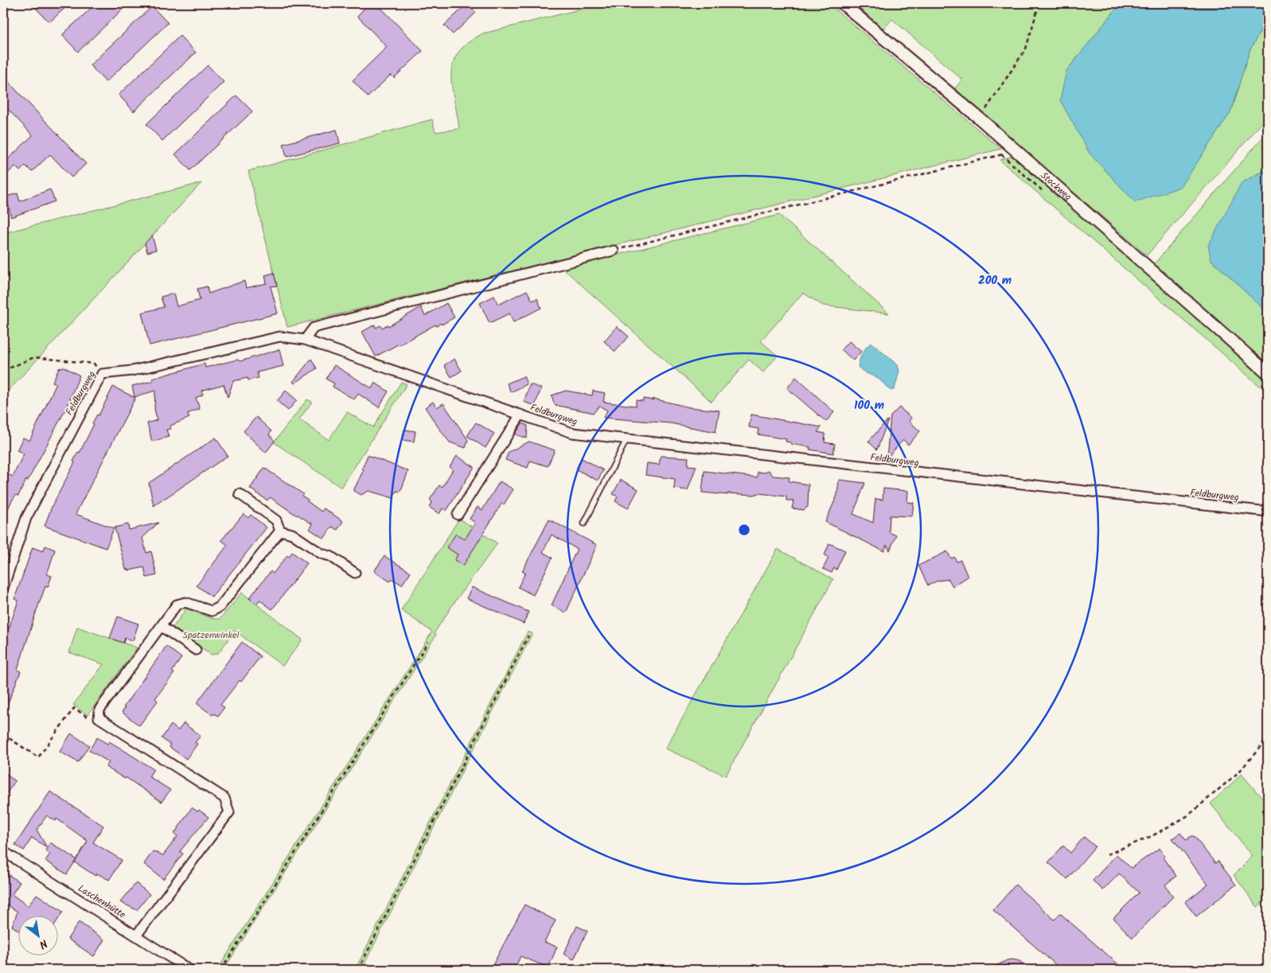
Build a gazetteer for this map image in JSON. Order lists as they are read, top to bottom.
{
  "streets": {
    "street": ["Stockweg", "Feldburgweg", "Laschenhütte"]
  },
  "parks": ["Spatzenwinkel"],
  "north": "bottom right",
  "rings": ["200 m", "100 m"]
}
